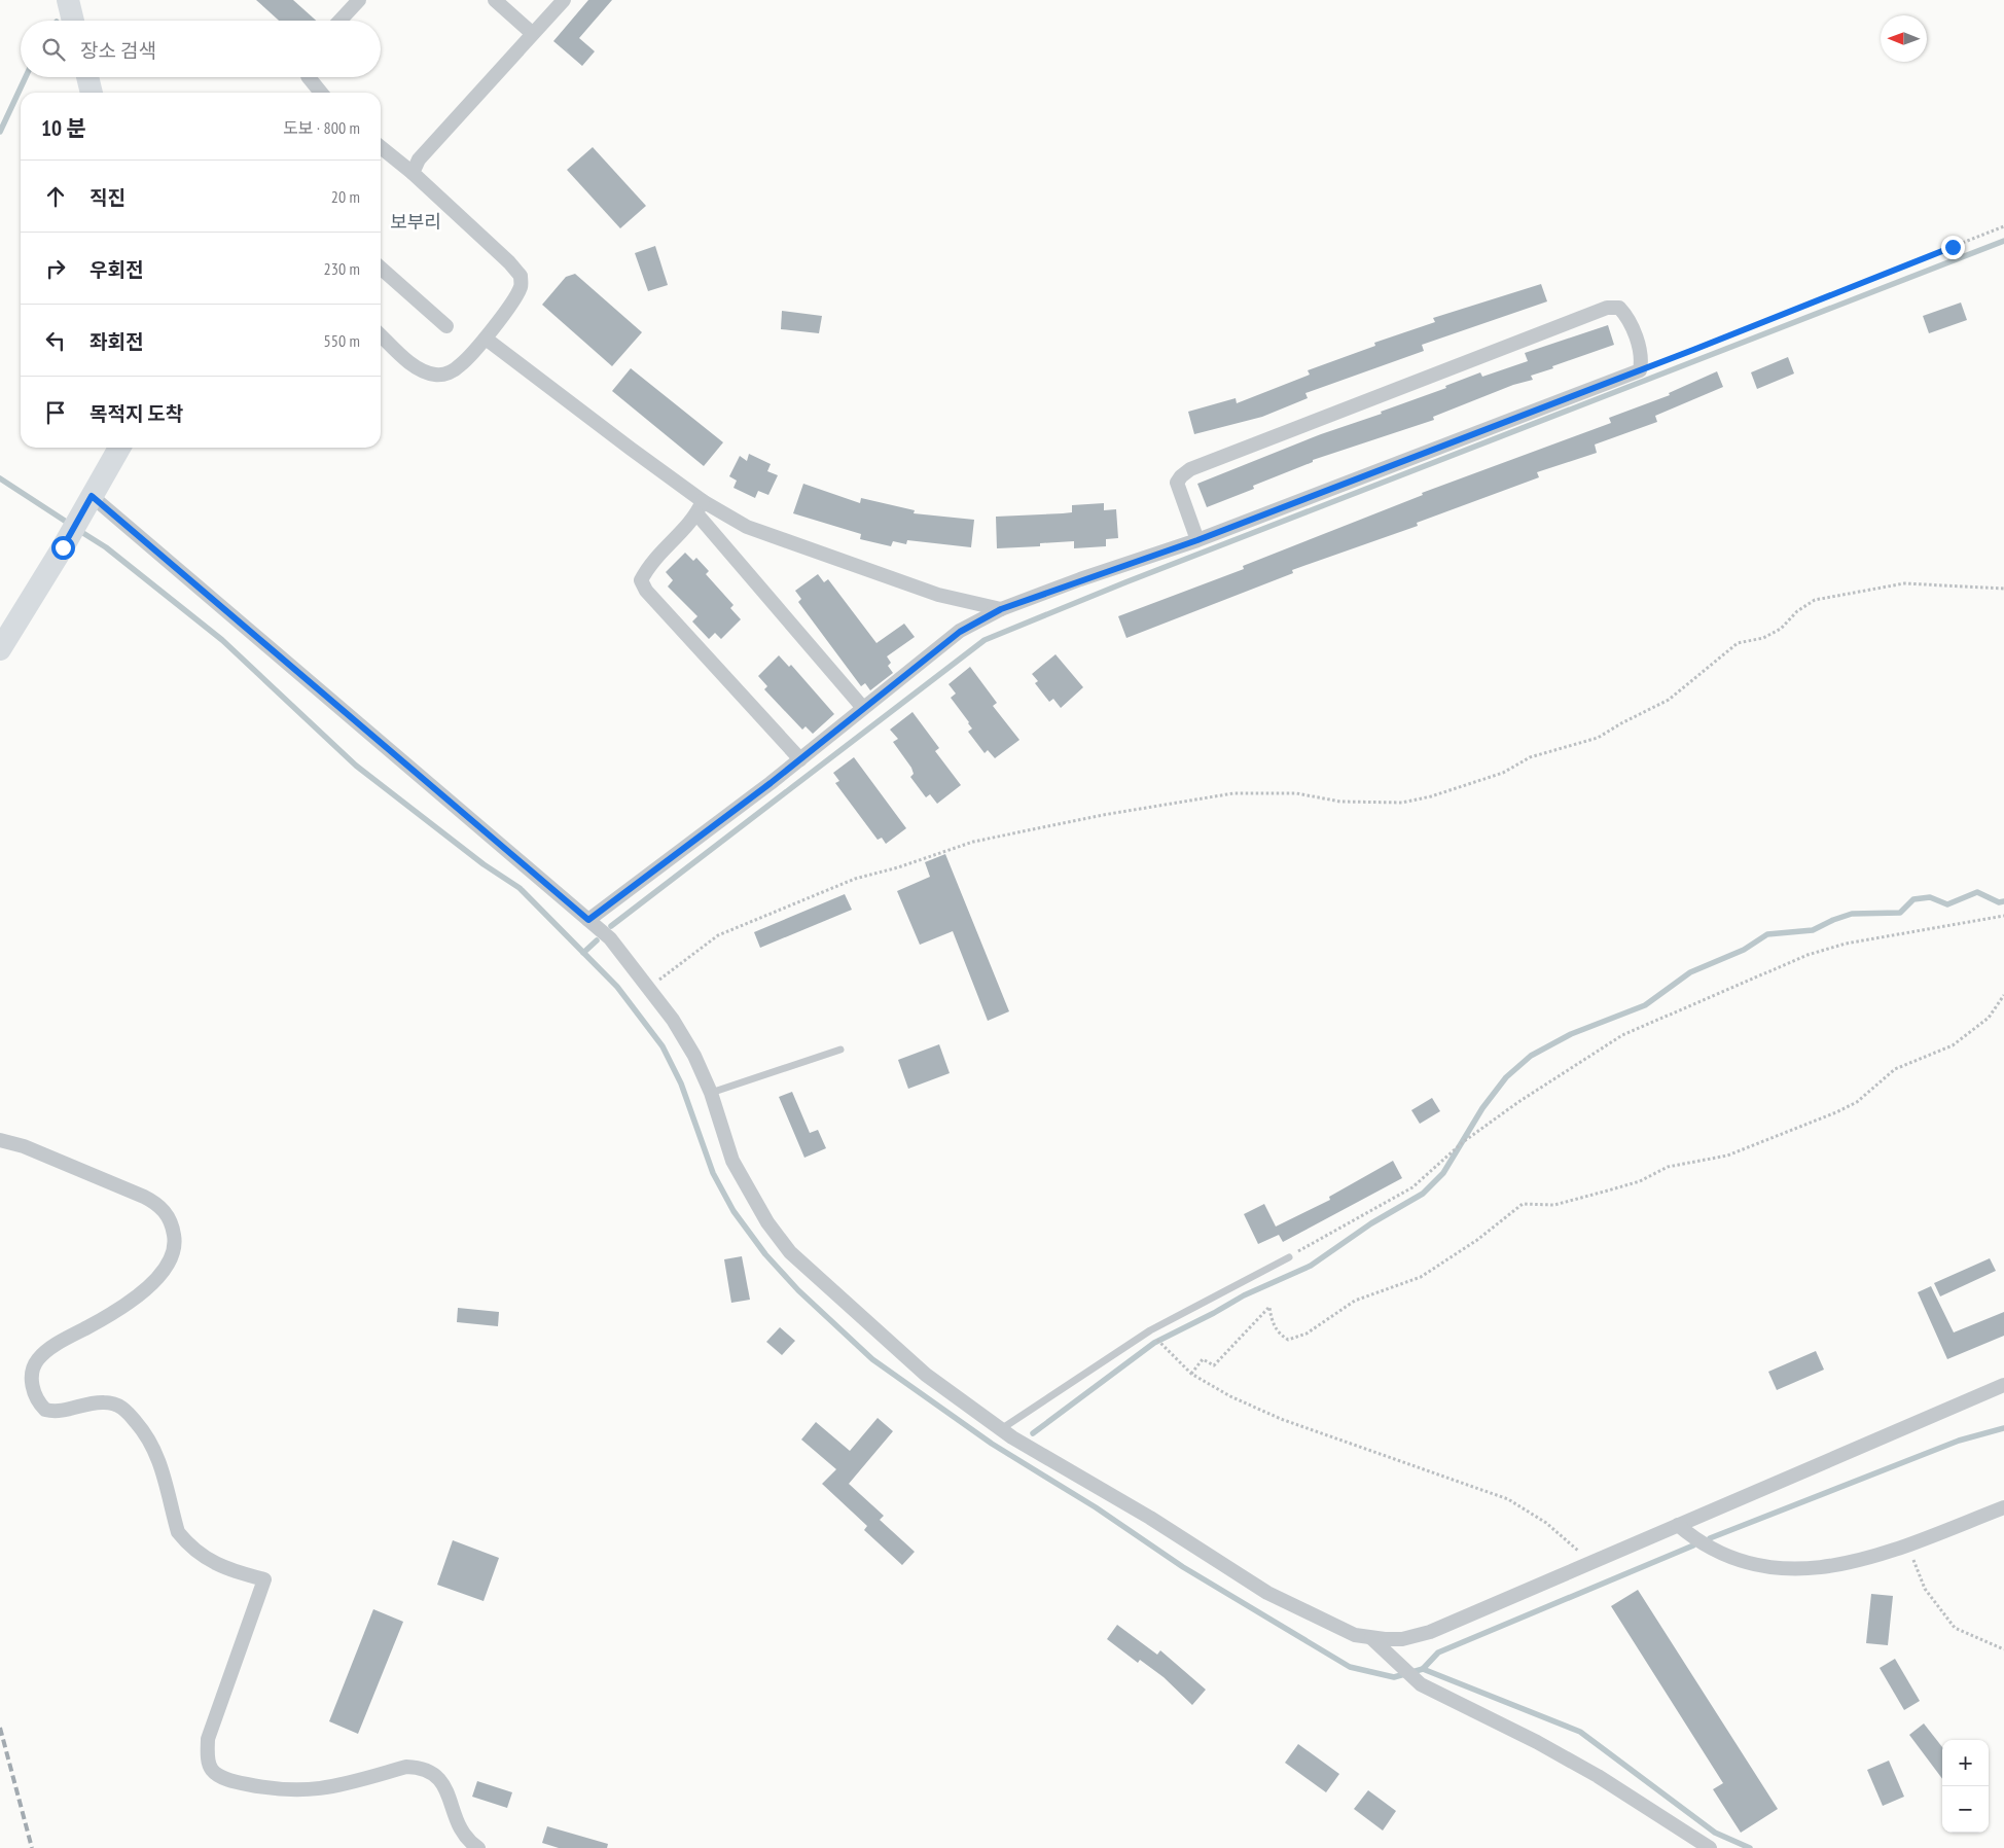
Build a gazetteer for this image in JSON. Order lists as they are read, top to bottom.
{
  "districts": ["보부리"],
  "north": "left",
  "page": {
    "search": "장소 검색",
    "heading": ["10 분", "도보 · 800 m"],
    "list": [
      ["직진", "20 m"],
      ["우회전", "230 m"],
      ["좌회전", "550 m"],
      "목적지 도착"
    ],
    "map_buttons": ["+", "−"]
  }
}
